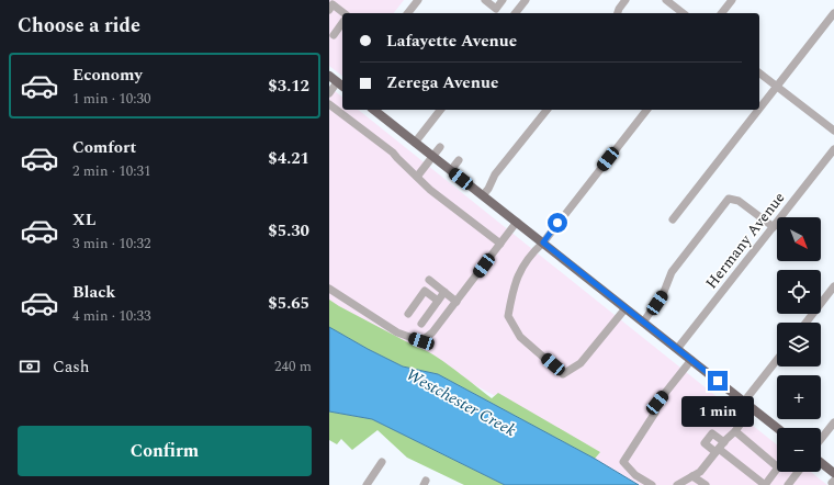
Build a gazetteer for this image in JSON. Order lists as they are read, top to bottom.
{
  "streets": {
    "street": ["Hermany Avenue"]
  },
  "water": ["Westchester Creek"],
  "north": "bottom right",
  "page": {
    "heading": "Choose a ride",
    "banner": ["Lafayette Avenue", "Zerega Avenue"],
    "list": [
      {
        "name": "Economy",
        "note": "1 min · 10:30",
        "value": "$3.12"
      },
      {
        "name": "Comfort",
        "note": "2 min · 10:31",
        "value": "$4.21"
      },
      {
        "name": "XL",
        "note": "3 min · 10:32",
        "value": "$5.30"
      },
      {
        "name": "Black",
        "note": "4 min · 10:33",
        "value": "$5.65"
      }
    ],
    "map_buttons": ["+", "−"],
    "pay": ["Cash", "240 m"],
    "bubble": "1 min",
    "buttons": "Confirm"
  }
}
